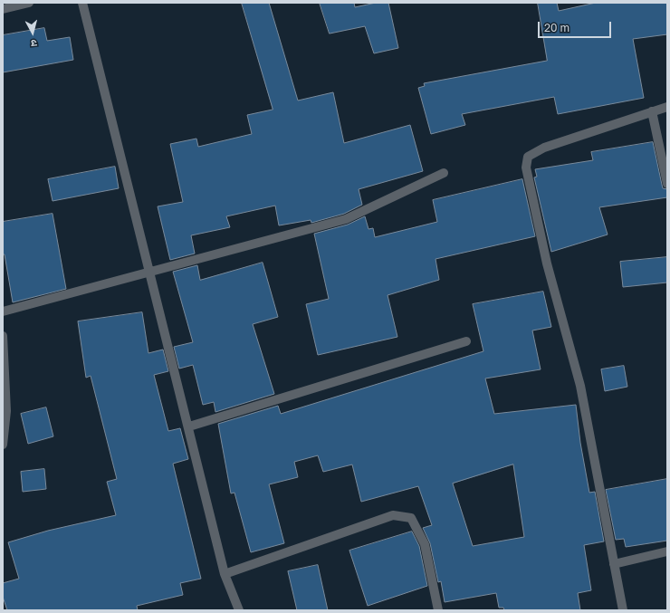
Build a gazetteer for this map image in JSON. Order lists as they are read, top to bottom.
{
  "scale_bar": "20 m",
  "north": "bottom"
}
